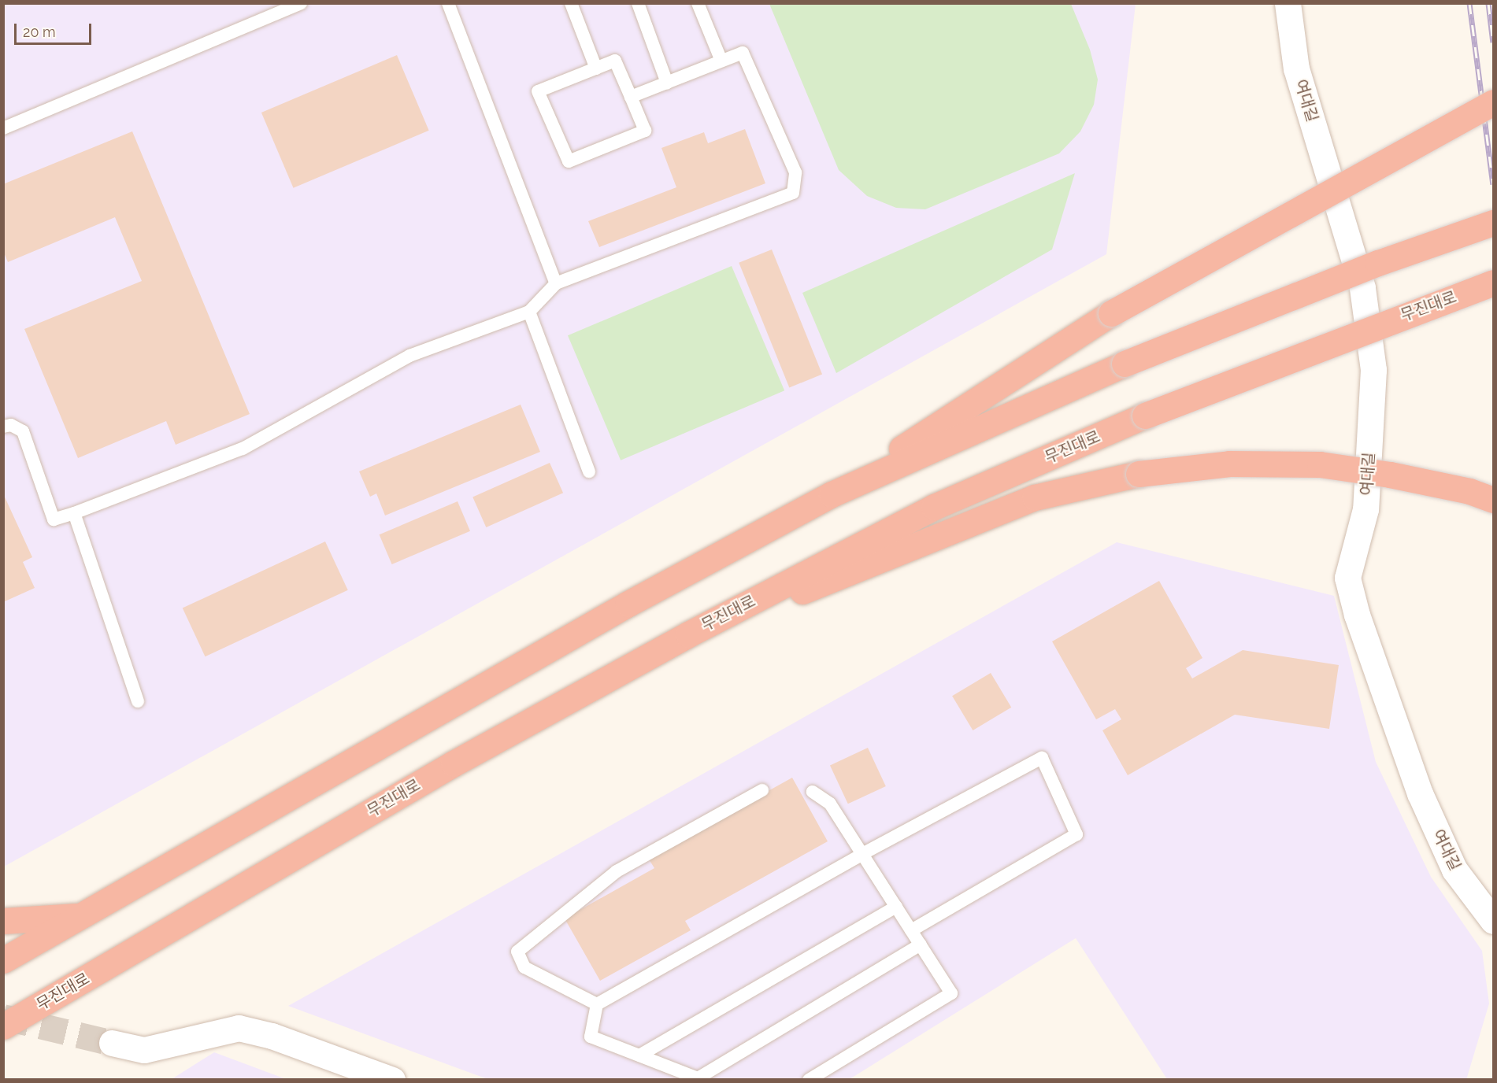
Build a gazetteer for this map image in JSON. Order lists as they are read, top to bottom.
{
  "streets": {
    "highway": ["무진대로"],
    "street": ["여대길"]
  },
  "scale_bar": "20 m"
}
